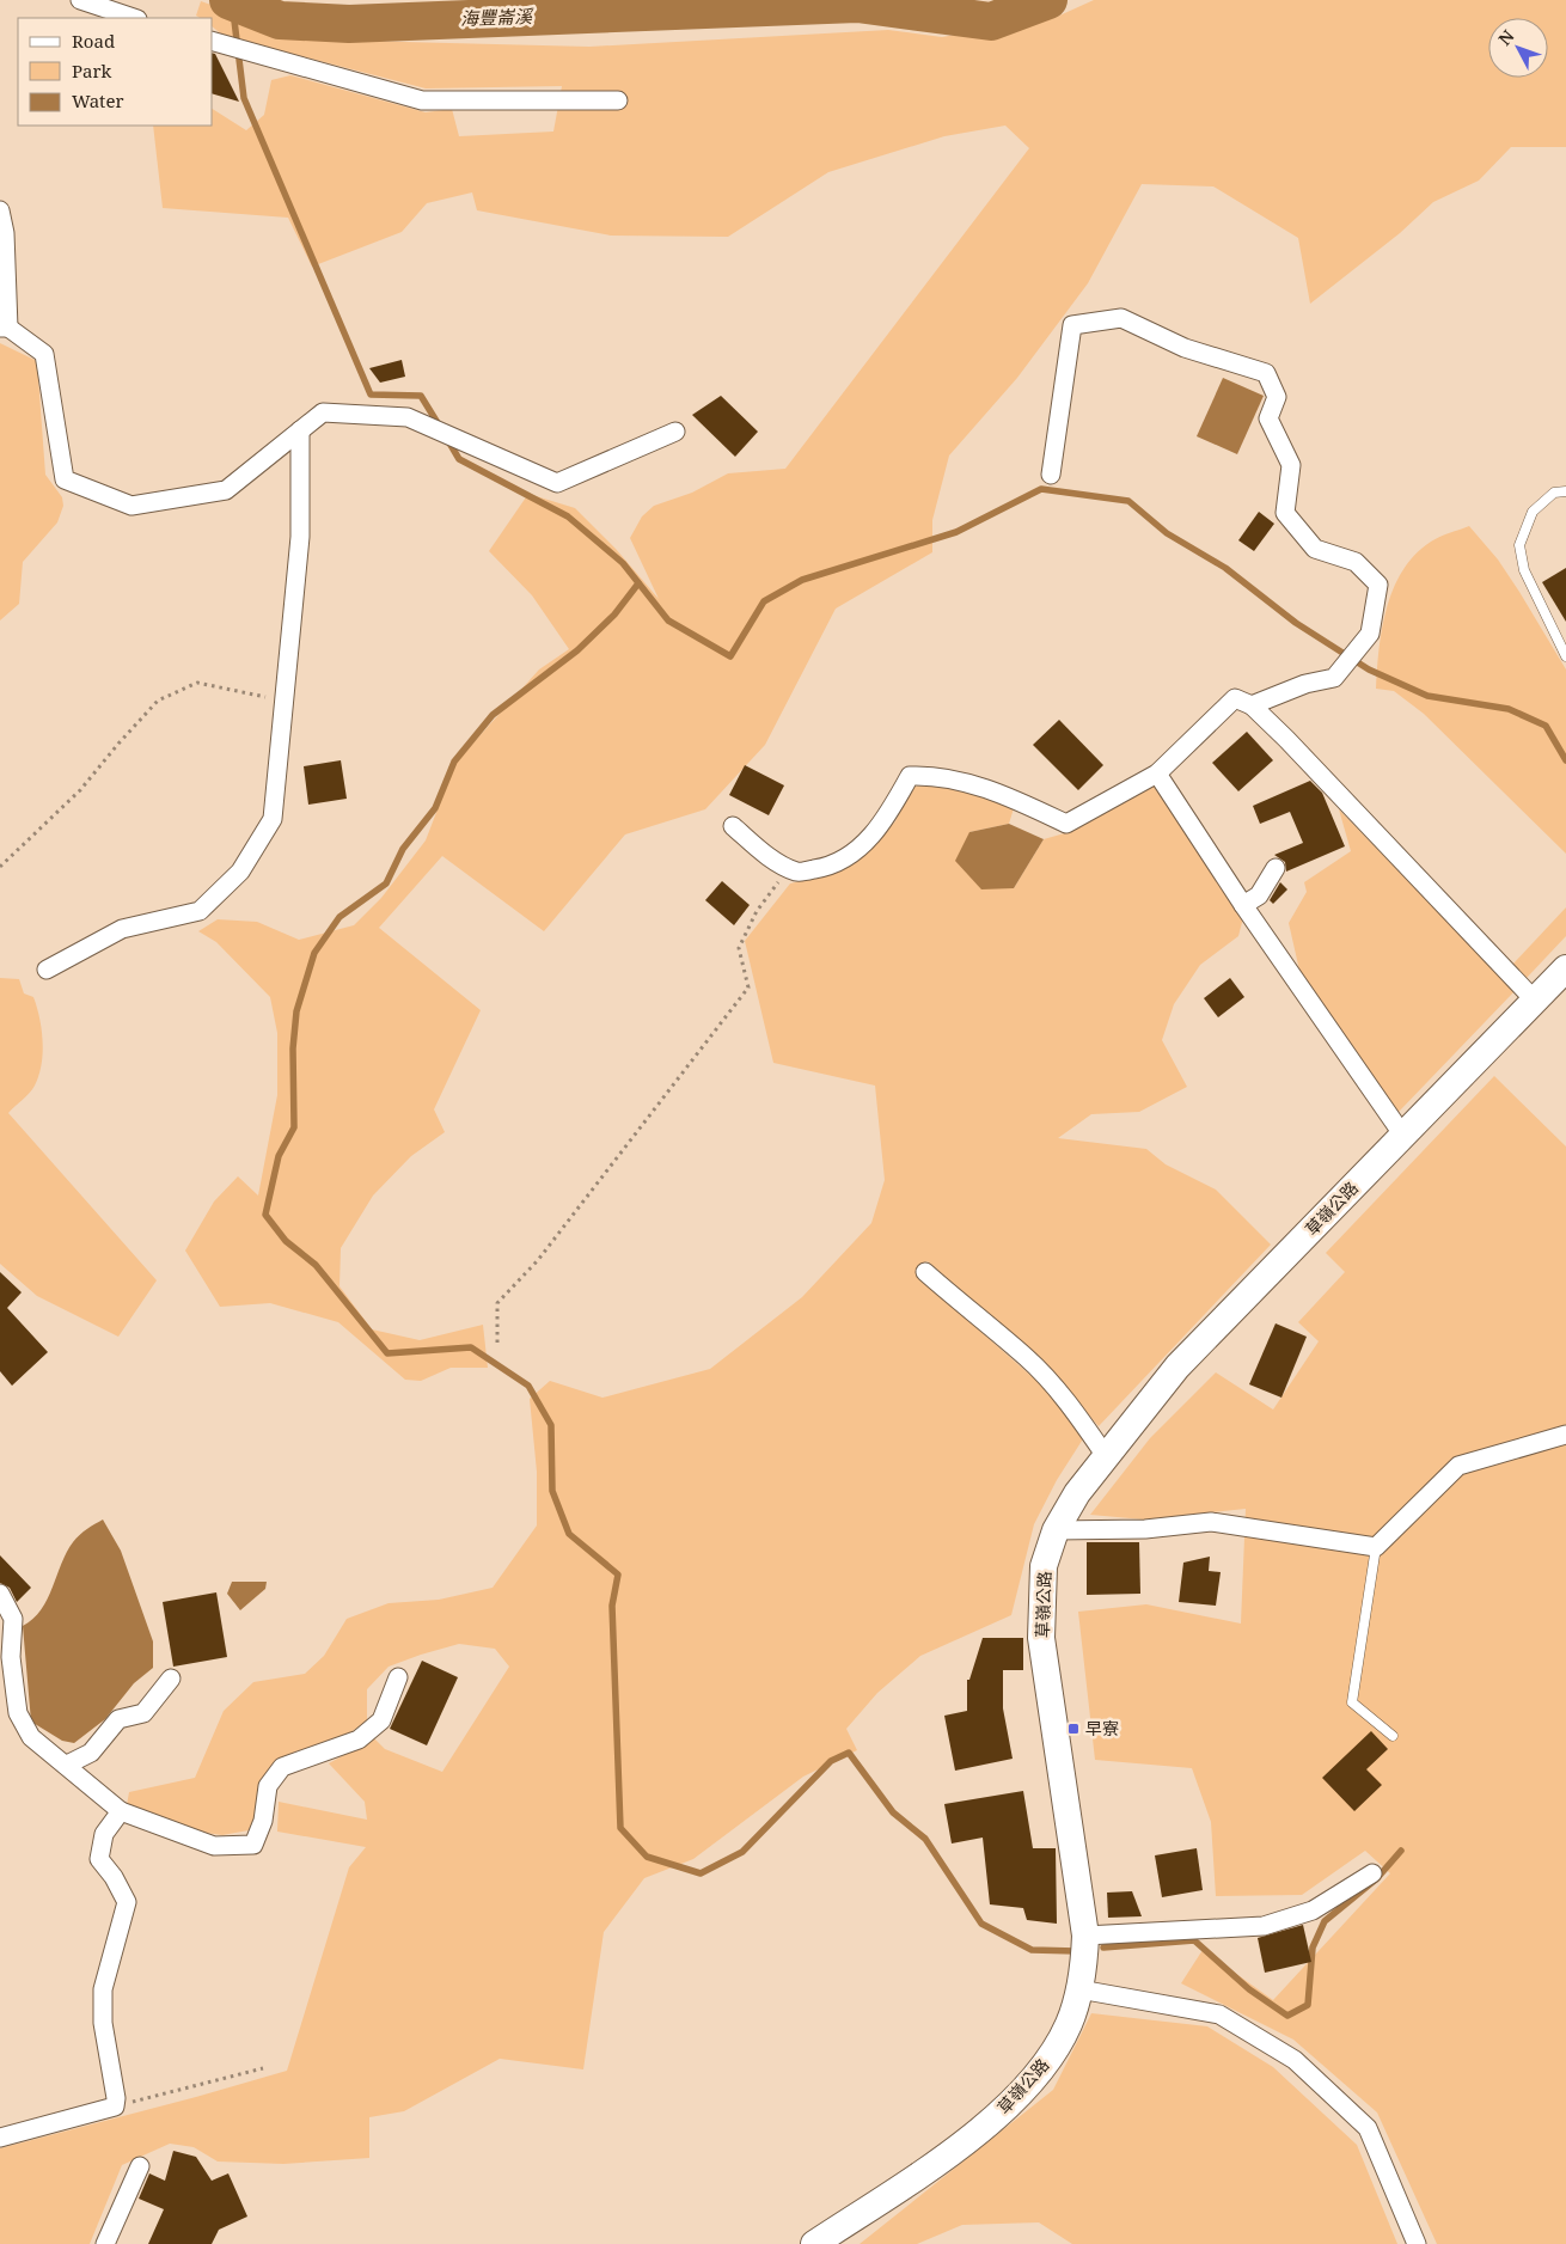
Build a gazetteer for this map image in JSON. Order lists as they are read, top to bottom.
{
  "streets": {
    "main road": ["草嶺公路"]
  },
  "water": ["海豐崙溪"],
  "places": {
    "transit": ["早寮"]
  },
  "legend": ["Road", "Park", "Water"],
  "north": "top left"
}
